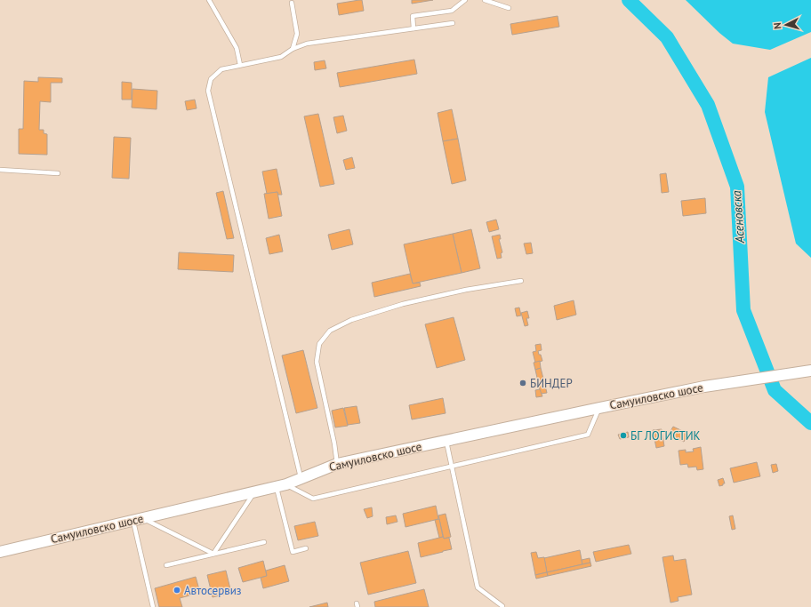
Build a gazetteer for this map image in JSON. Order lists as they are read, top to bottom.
{
  "streets": {
    "street": ["Самуиловско шосе"]
  },
  "water": ["Асеновска"],
  "places": ["БИНДЕР", "БГ ЛОГИСТИК", "Автосервиз"],
  "north": "left"
}
